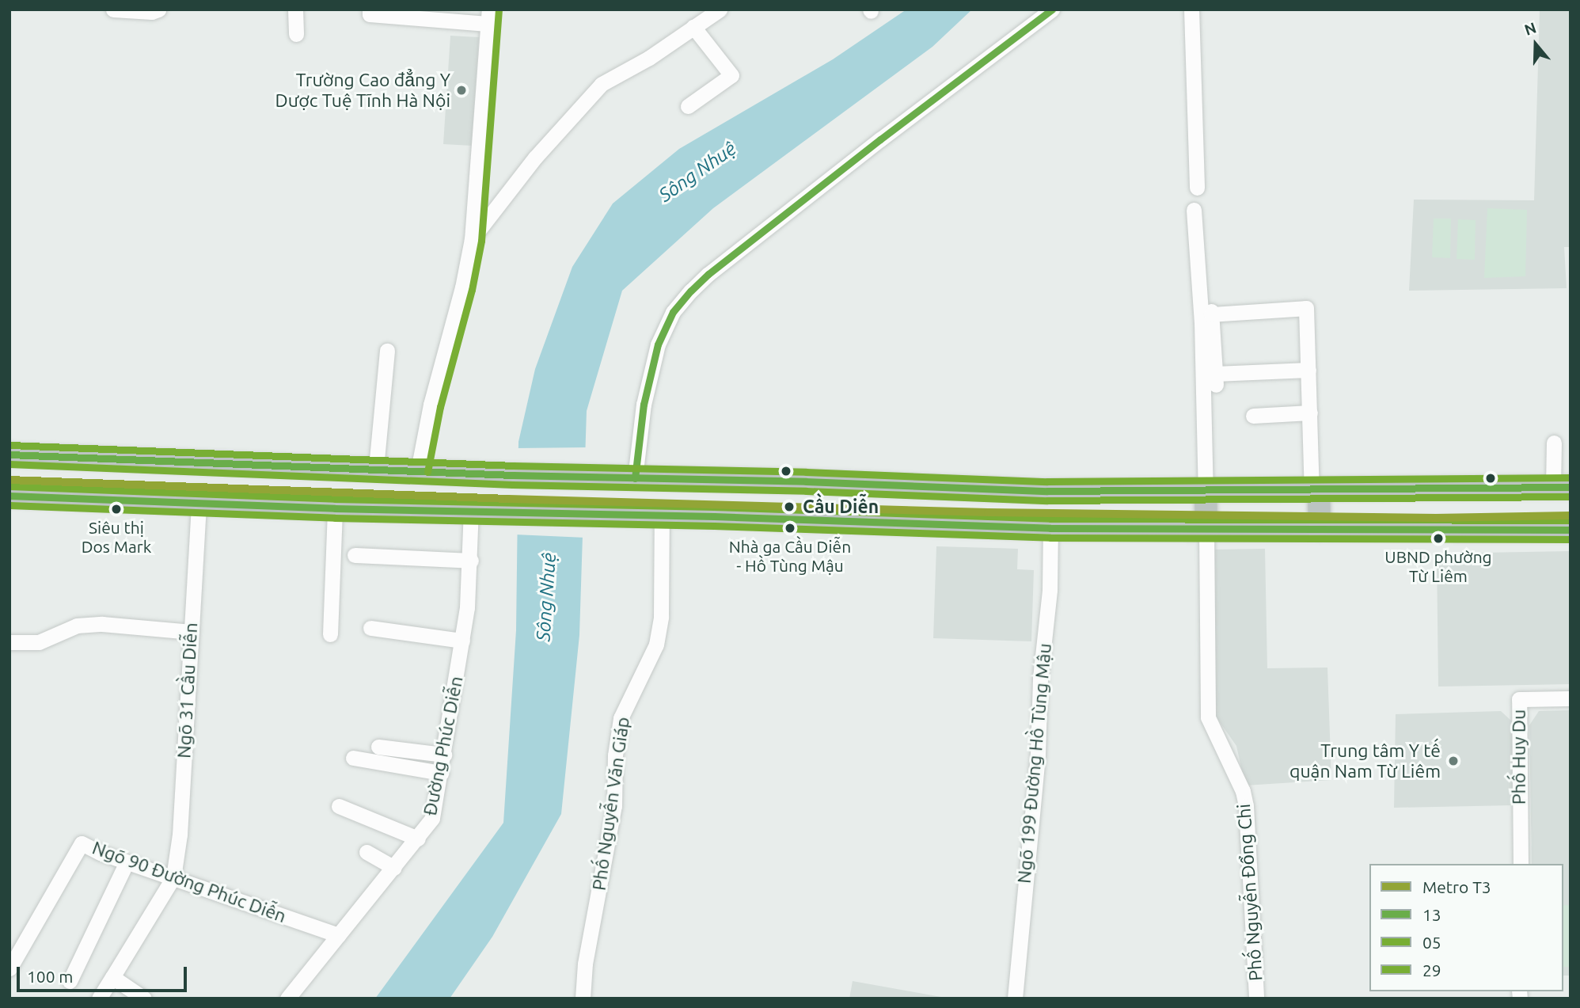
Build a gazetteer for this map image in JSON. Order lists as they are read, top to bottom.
{
  "streets": {
    "street": [
      "Ngõ 31 Cầu Diễn",
      "Đường Phúc Diễn",
      "Phố Huy Du",
      "Ngõ 199 Đường Hồ Tùng Mậu",
      "Phố Nguyễn Văn Giáp",
      "Ngõ 90 Đường Phúc Diễn",
      "Phố Nguyễn Đổng Chi"
    ]
  },
  "crossings": [
    ["Ngõ 31 Cầu Diễn", "Ngõ 90 Đường Phúc Diễn"],
    ["Đường Phúc Diễn", "Ngõ 90 Đường Phúc Diễn"]
  ],
  "water": ["Sông Nhuệ"],
  "places": [
    "Trường Cao đẳng Y Dược Tuệ Tĩnh Hà Nội",
    "Cầu Diễn",
    "Siêu thị Dos Mark",
    "Nhà ga Cầu Diễn - Hồ Tùng Mậu",
    "UBND phường Từ Liêm",
    "Trung tâm Y tế quận Nam Từ Liêm"
  ],
  "lines": [
    "transit line 13",
    "transit line 05",
    "transit line 29",
    "metro line T3"
  ],
  "legend": [
    "Metro T3",
    "13",
    "05",
    "29"
  ],
  "scale_bar": "100 m",
  "north": "top"
}
